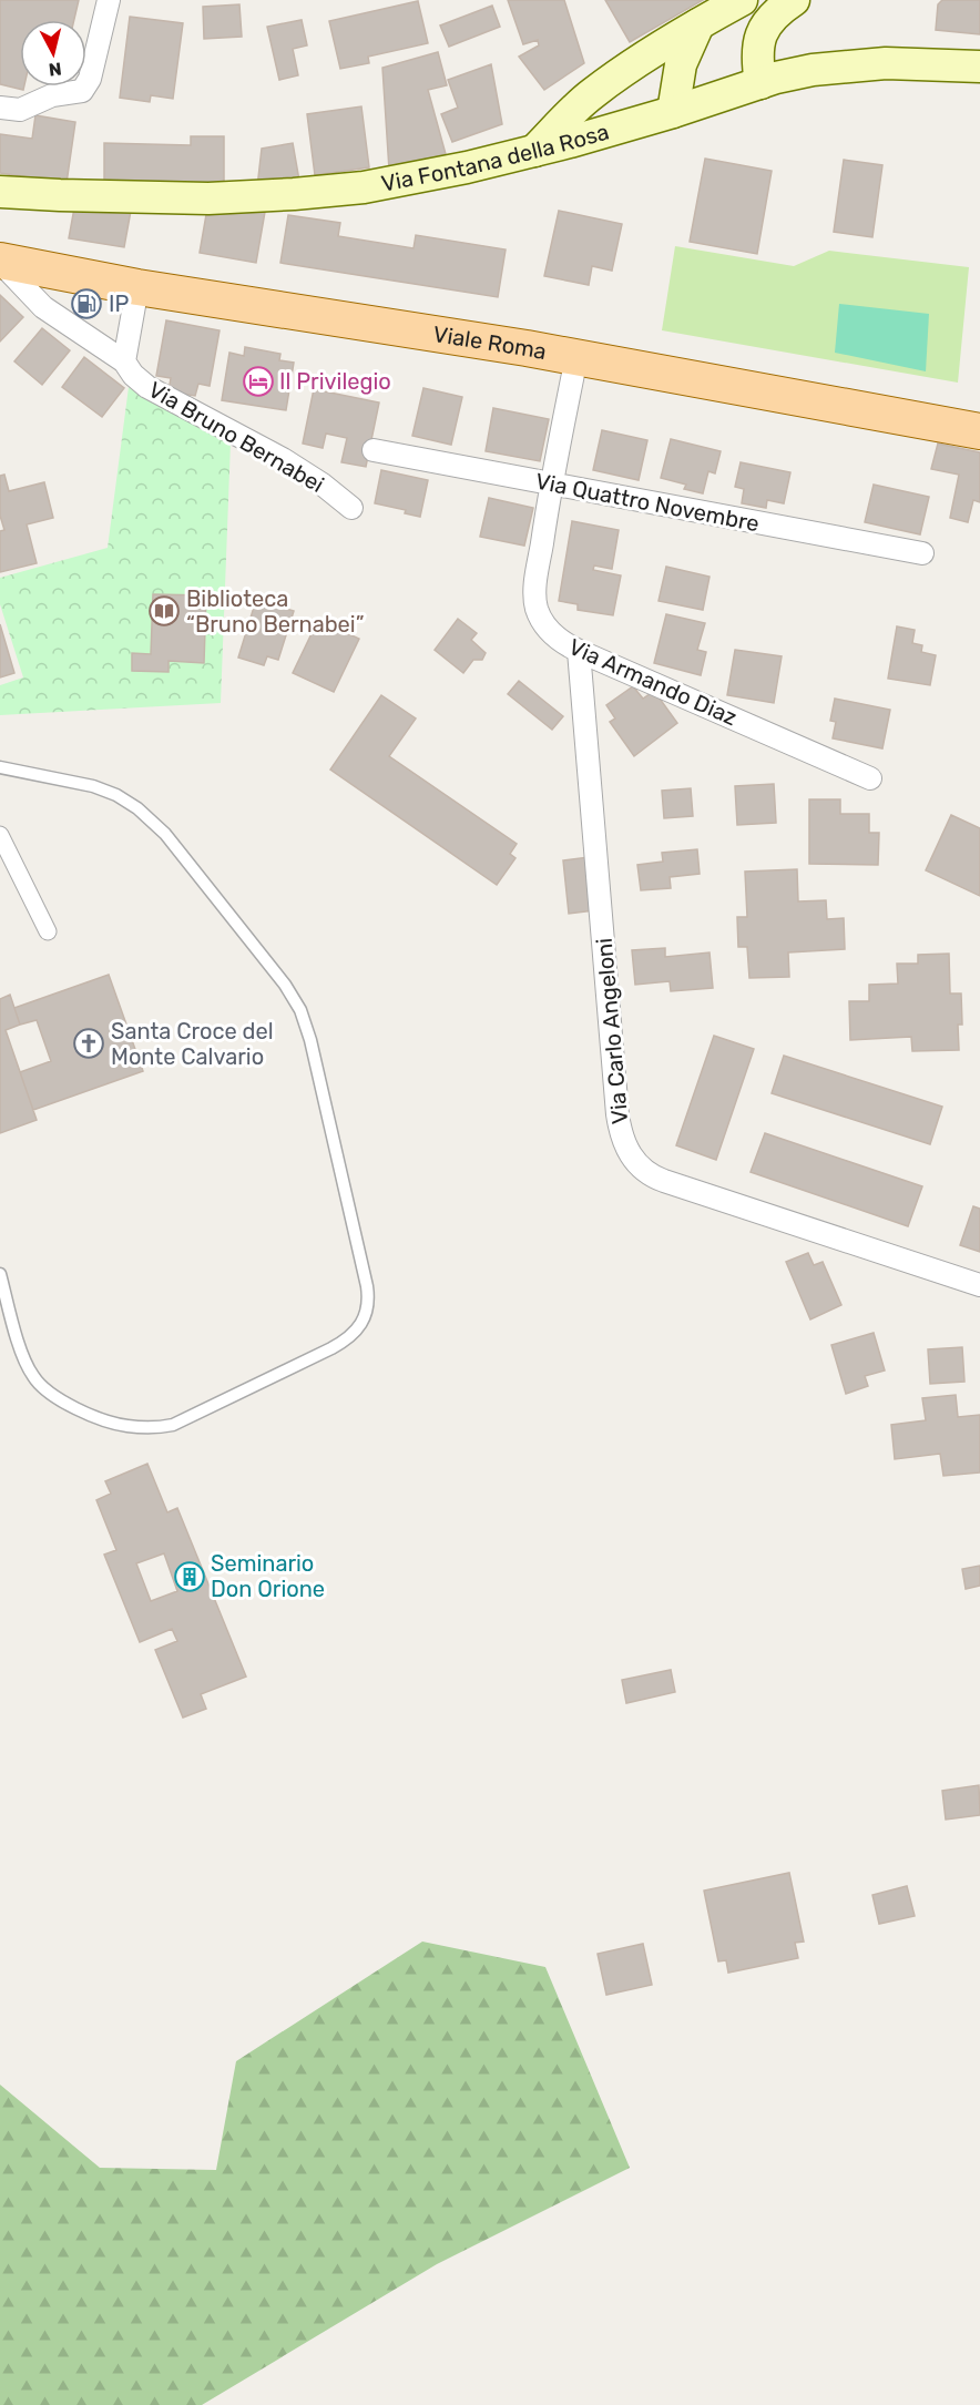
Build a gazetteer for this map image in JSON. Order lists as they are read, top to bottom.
{
  "streets": {
    "main road": ["Via Fontana della Rosa", "Viale Roma"],
    "street": [
      "Via Bruno Bernabei",
      "Via Quattro Novembre",
      "Via Armando Diaz",
      "Via Carlo Angeloni"
    ]
  },
  "crossings": [
    ["Viale Roma", "Via Bruno Bernabei"],
    ["Viale Roma", "Via Armando Diaz"],
    ["Via Quattro Novembre", "Via Armando Diaz"],
    ["Via Armando Diaz", "Via Carlo Angeloni"]
  ],
  "places": {
    "fuel station": ["IP"],
    "hotel": ["Il Privilegio"],
    "library": ["Biblioteca “Bruno Bernabei”"],
    "church": ["Santa Croce del Monte Calvario"],
    "building": ["Seminario Don Orione"]
  },
  "north": "bottom"
}
